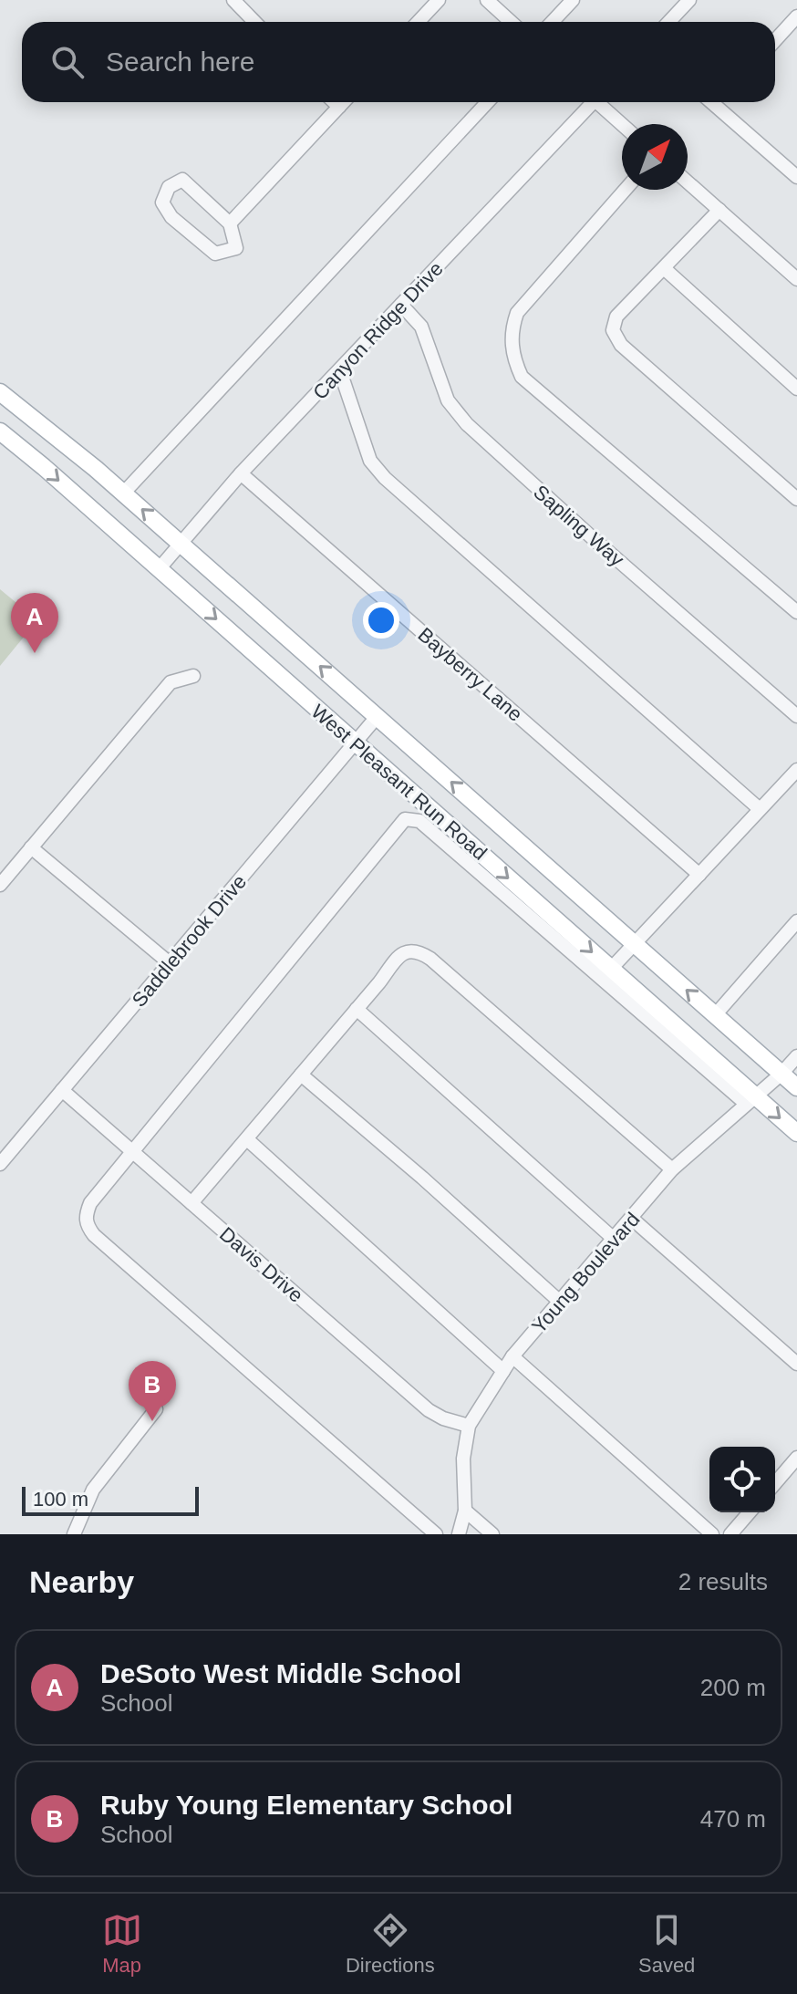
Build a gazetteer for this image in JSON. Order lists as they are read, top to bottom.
{
  "streets": {
    "main road": ["West Pleasant Run Road"],
    "street": [
      "Canyon Ridge Drive",
      "Sapling Way",
      "Bayberry Lane",
      "Saddlebrook Drive",
      "Davis Drive",
      "Young Boulevard"
    ]
  },
  "crossings": [
    ["Canyon Ridge Drive", "Sapling Way"],
    ["Canyon Ridge Drive", "Bayberry Lane"],
    ["Canyon Ridge Drive", "West Pleasant Run Road"],
    ["West Pleasant Run Road", "Saddlebrook Drive"],
    ["West Pleasant Run Road", "Young Boulevard"],
    ["Saddlebrook Drive", "Davis Drive"],
    ["Davis Drive", "Young Boulevard"]
  ],
  "scale_bar": "100 m",
  "north": "top right",
  "page": {
    "search": "Search here",
    "pins": ["A", "B"],
    "scale": "100 m",
    "heading": ["Nearby", "2 results"],
    "list": [
      {
        "mark": "A",
        "name": "DeSoto West Middle School",
        "note": "School",
        "value": "200 m"
      },
      {
        "mark": "B",
        "name": "Ruby Young Elementary School",
        "note": "School",
        "value": "470 m"
      }
    ],
    "nav": ["Map", "Directions", "Saved"]
  }
}
